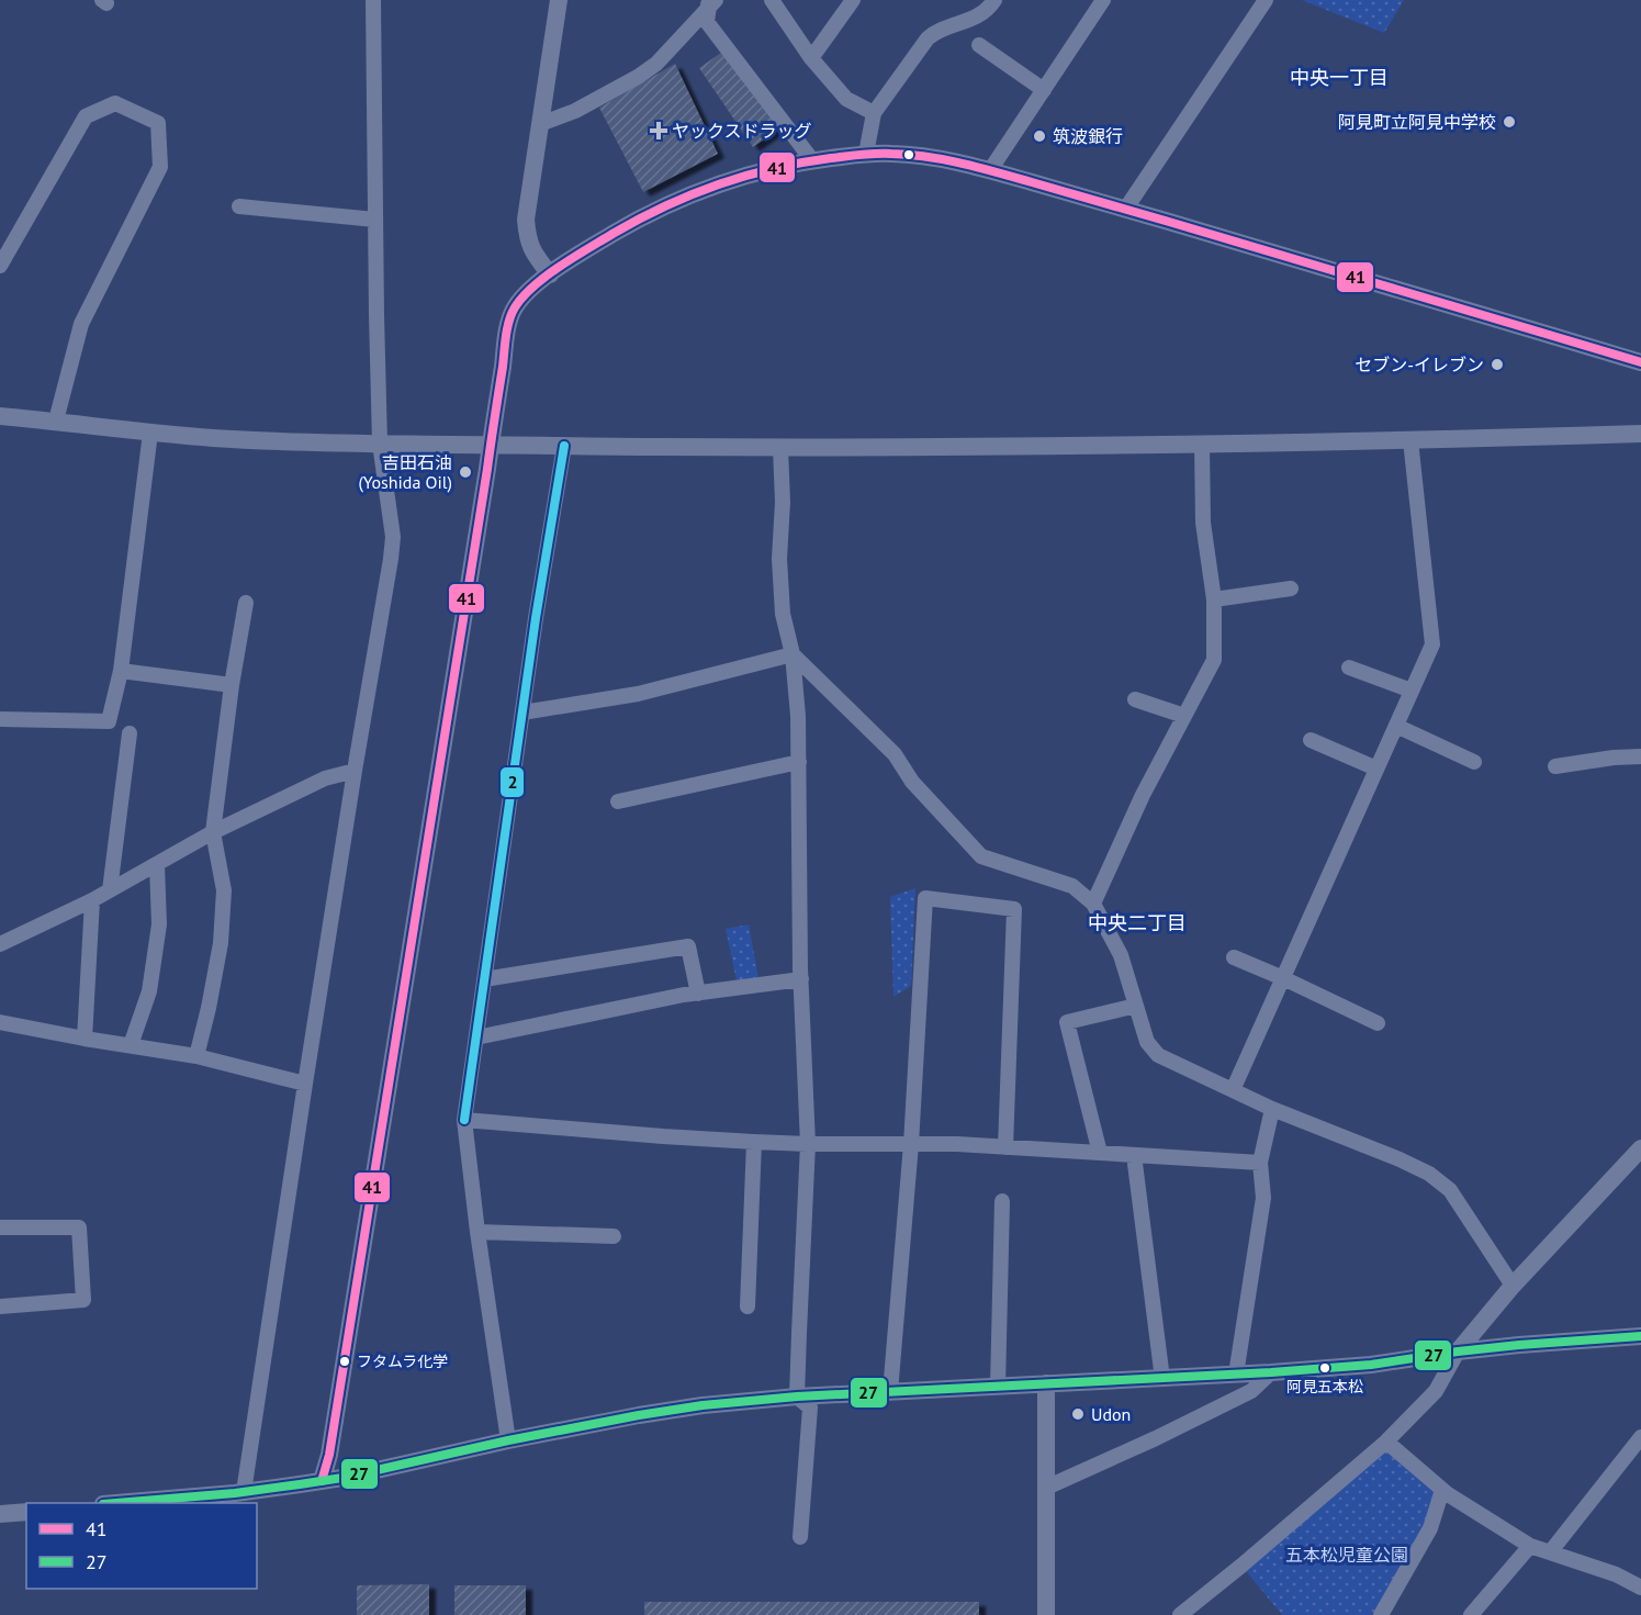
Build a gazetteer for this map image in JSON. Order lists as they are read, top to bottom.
{
  "districts": ["中央一丁目", "中央二丁目"],
  "parks": ["五本松児童公園"],
  "places": {
    "other": [
      "阿見町立阿見中学校",
      "筑波銀行",
      "セブン-イレブン",
      "吉田石油 (Yoshida Oil)",
      "フタムラ化学",
      "阿見五本松",
      "Udon"
    ],
    "health": ["ヤックスドラッグ"]
  },
  "lines": ["transit line 41", "transit line 2", "transit line 27"],
  "legend": ["41", "27"]
}
